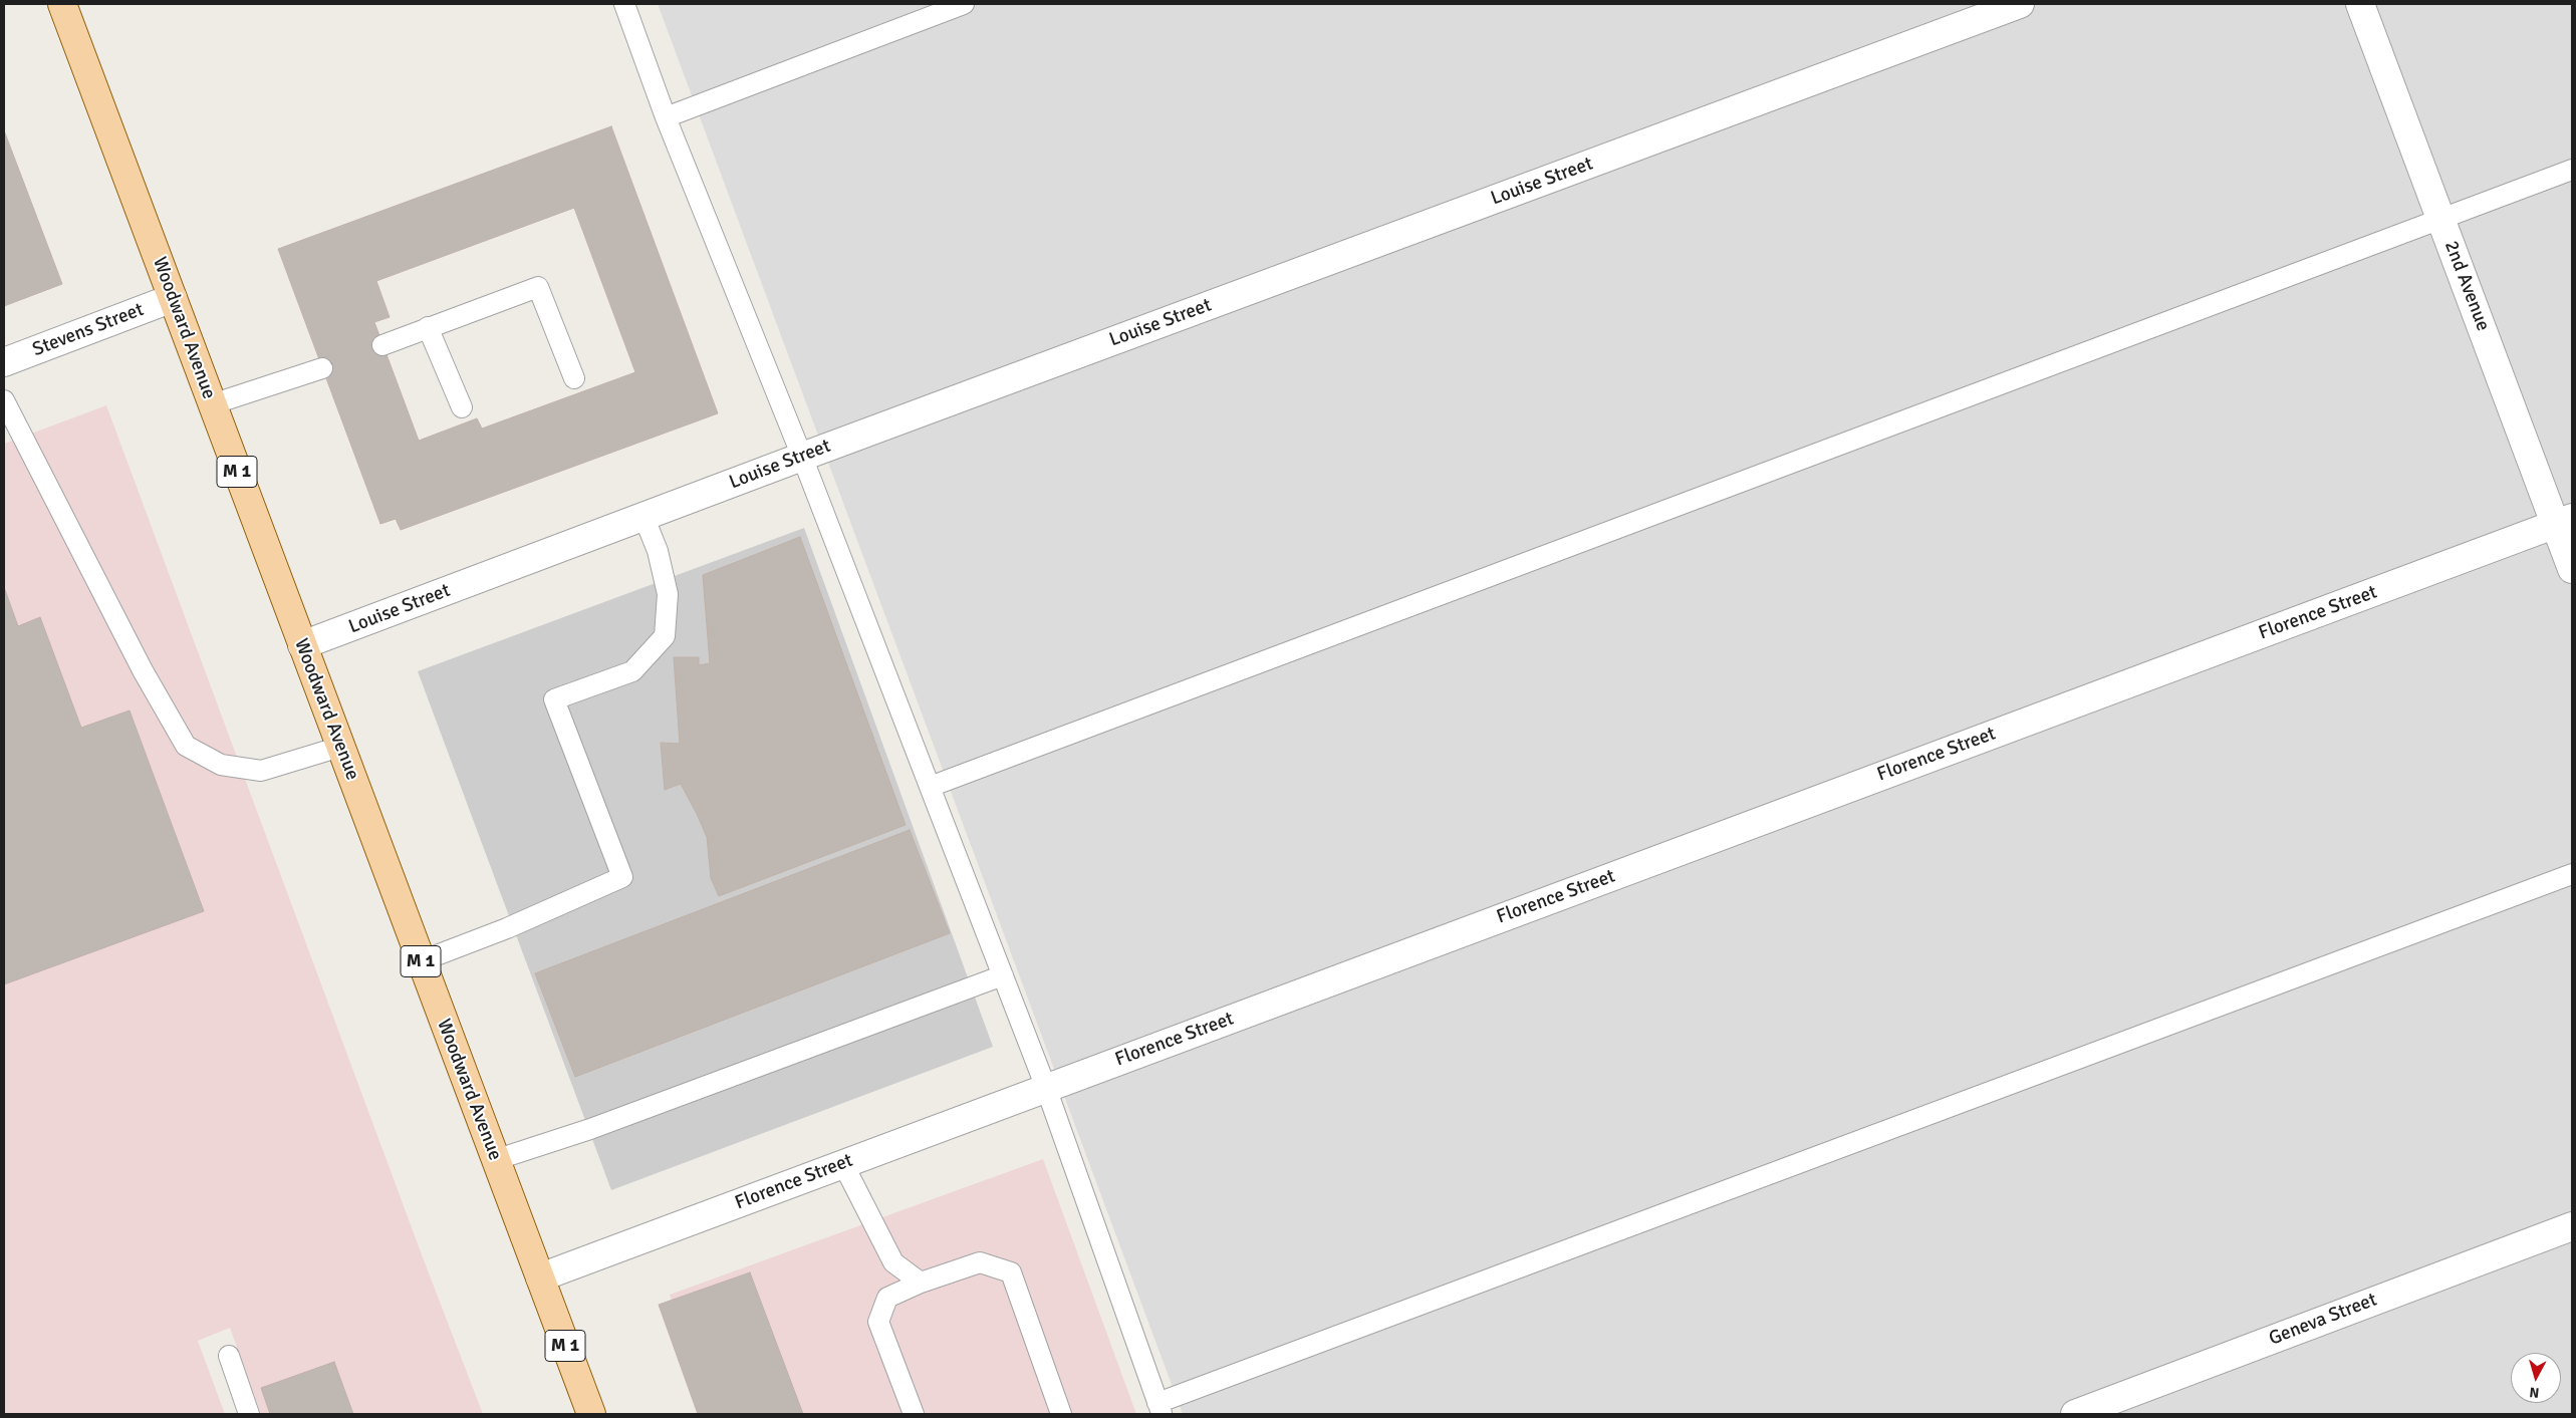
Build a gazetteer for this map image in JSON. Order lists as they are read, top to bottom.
{
  "streets": {
    "main road": ["Woodward Avenue", "M 1"],
    "street": [
      "Louise Street",
      "2nd Avenue",
      "Stevens Street",
      "Florence Street",
      "Geneva Street"
    ]
  },
  "crossings": [
    ["Louise Street", "Woodward Avenue"],
    ["2nd Avenue", "Florence Street"],
    ["Woodward Avenue", "Stevens Street"],
    ["Woodward Avenue", "Florence Street"]
  ],
  "north": "bottom"
}
